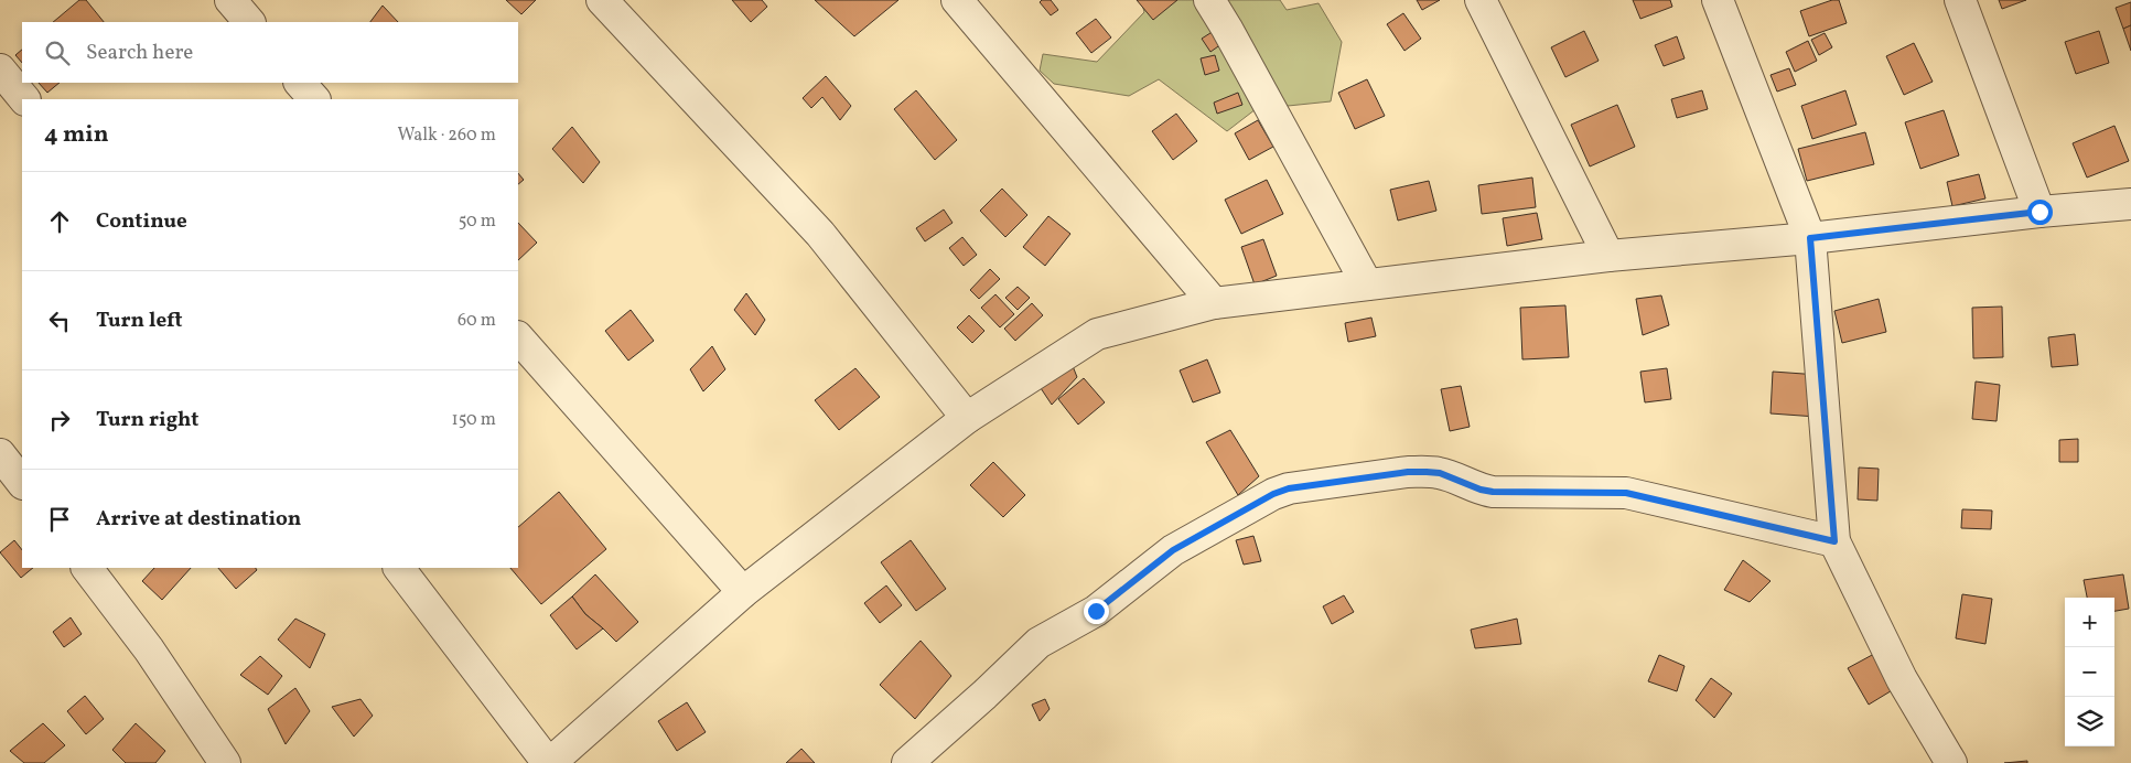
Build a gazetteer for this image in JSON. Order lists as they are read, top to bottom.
{
  "page": {
    "search": "Search here",
    "heading": ["4 min", "Walk · 260 m"],
    "list": [
      ["Continue", "50 m"],
      ["Turn left", "60 m"],
      ["Turn right", "150 m"],
      "Arrive at destination"
    ],
    "map_buttons": ["+", "−"]
  }
}
